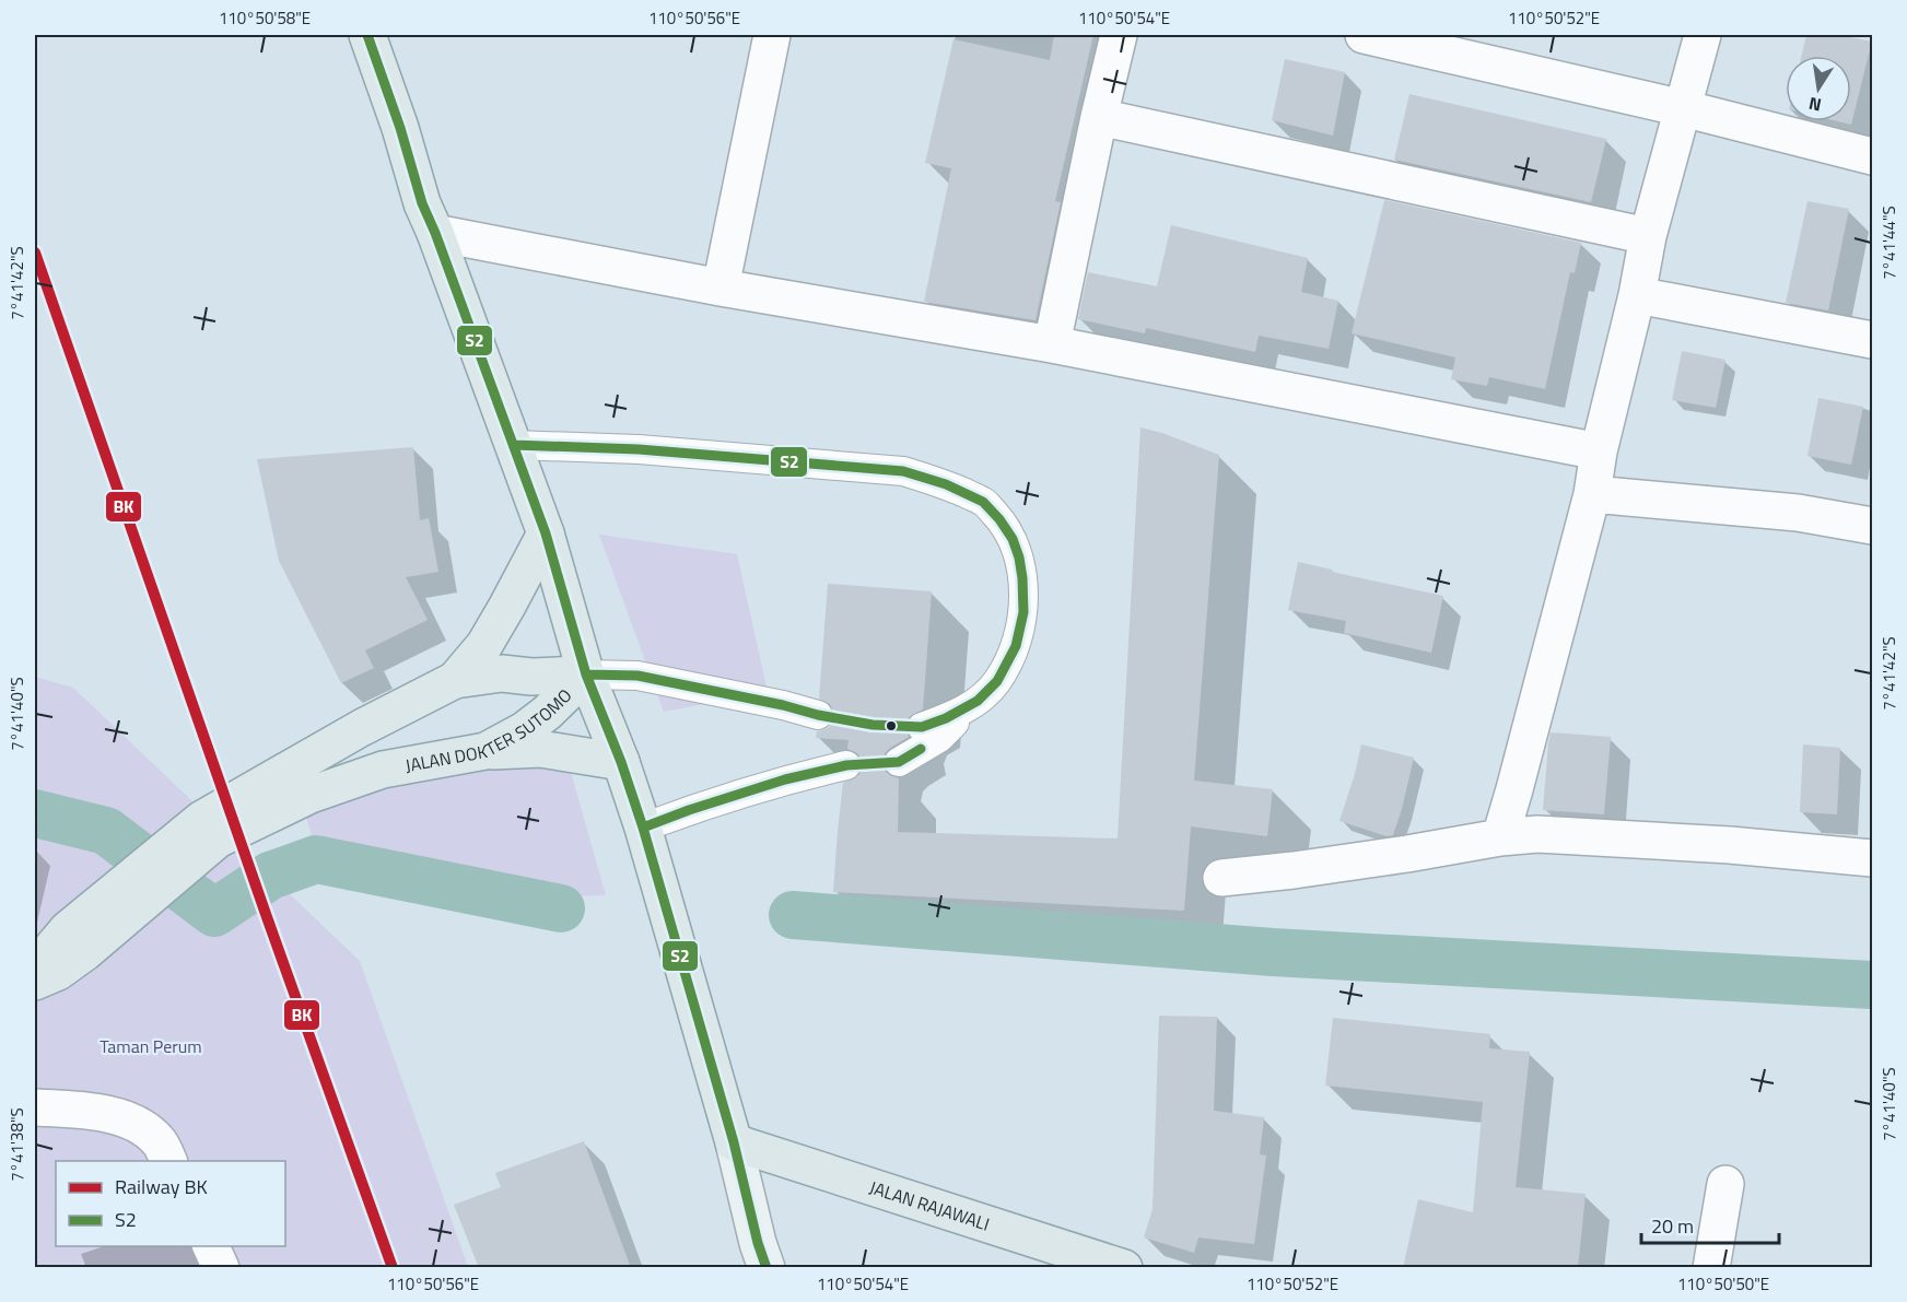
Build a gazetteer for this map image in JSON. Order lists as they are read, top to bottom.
{
  "streets": {
    "main road": ["JALAN DOKTER SUTOMO", "JALAN RAJAWALI"]
  },
  "parks": ["Taman Perum"],
  "lines": ["transit line S2", "rail line BK"],
  "legend": ["Railway BK", "S2"],
  "scale_bar": "20 m",
  "north": "bottom",
  "coordinates": [
    "110°50'58\"E",
    "110°50'56\"E",
    "110°50'54\"E",
    "110°50'52\"E",
    "7°41'44\"S",
    "7°41'42\"S",
    "7°41'40\"S",
    "7°41'38\"S",
    "110°50'50\"E"
  ]
}
